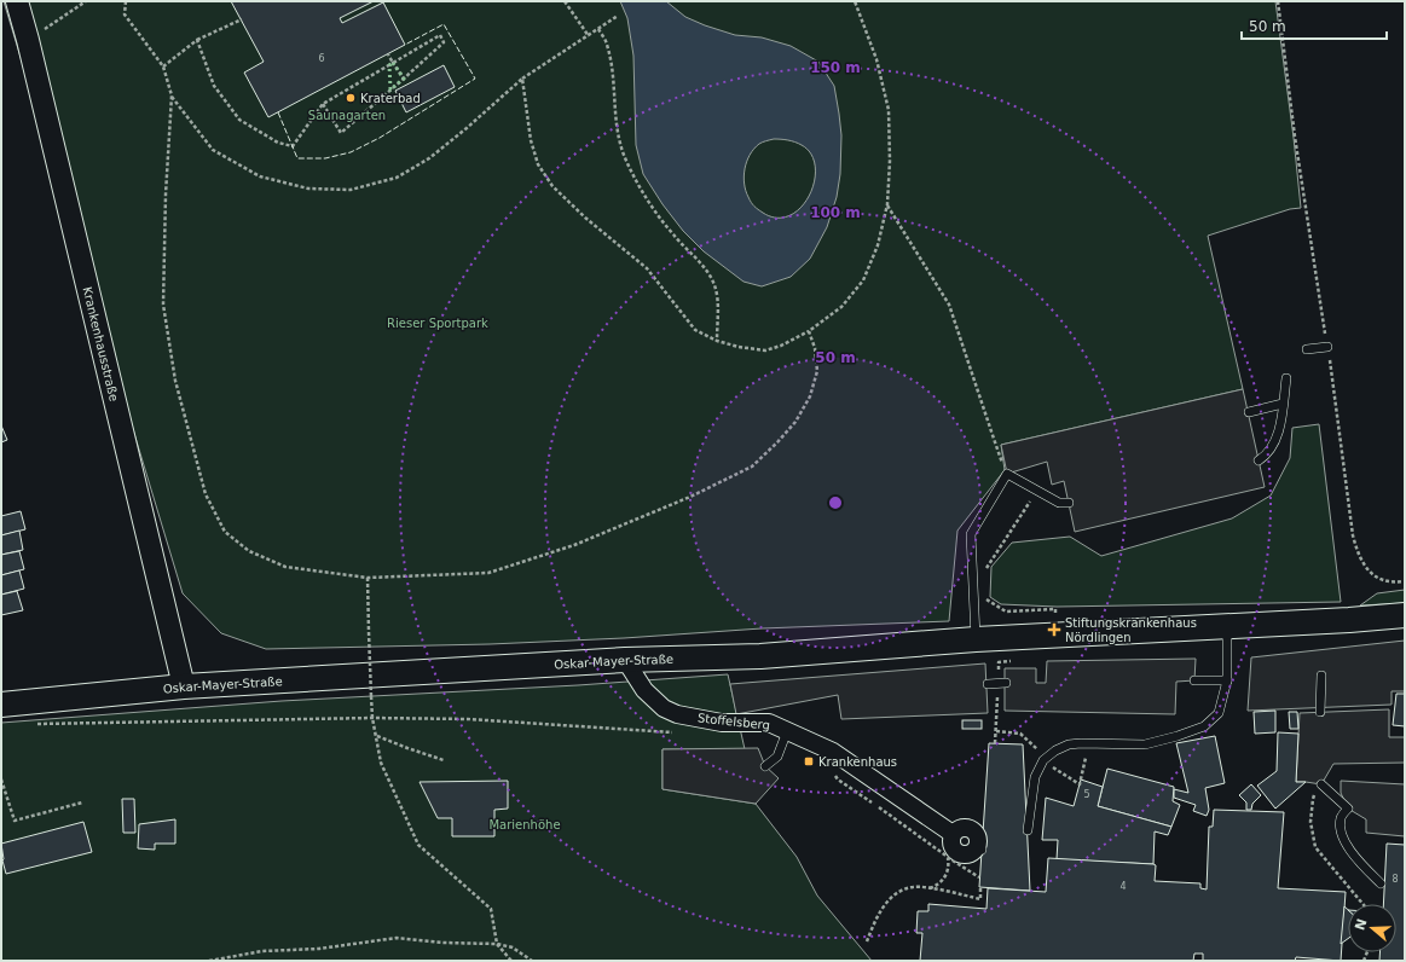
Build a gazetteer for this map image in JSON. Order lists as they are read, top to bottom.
{
  "streets": {
    "main road": ["Oskar-Mayer-Straße"],
    "street": ["Krankenhausstraße", "Stoffelsberg"]
  },
  "crossings": [
    ["Krankenhausstraße", "Oskar-Mayer-Straße"],
    ["Oskar-Mayer-Straße", "Stoffelsberg"]
  ],
  "parks": ["Saunagarten", "Rieser Sportpark", "Marienhöhe"],
  "places": {
    "other": ["Kraterbad"],
    "health": ["Stiftungskrankenhaus Nördlingen"],
    "transit": ["Krankenhaus"]
  },
  "house_numbers": [
    "6",
    "5",
    "8",
    "4"
  ],
  "scale_bar": "50 m",
  "north": "left",
  "rings": ["150 m", "100 m", "50 m"]
}
